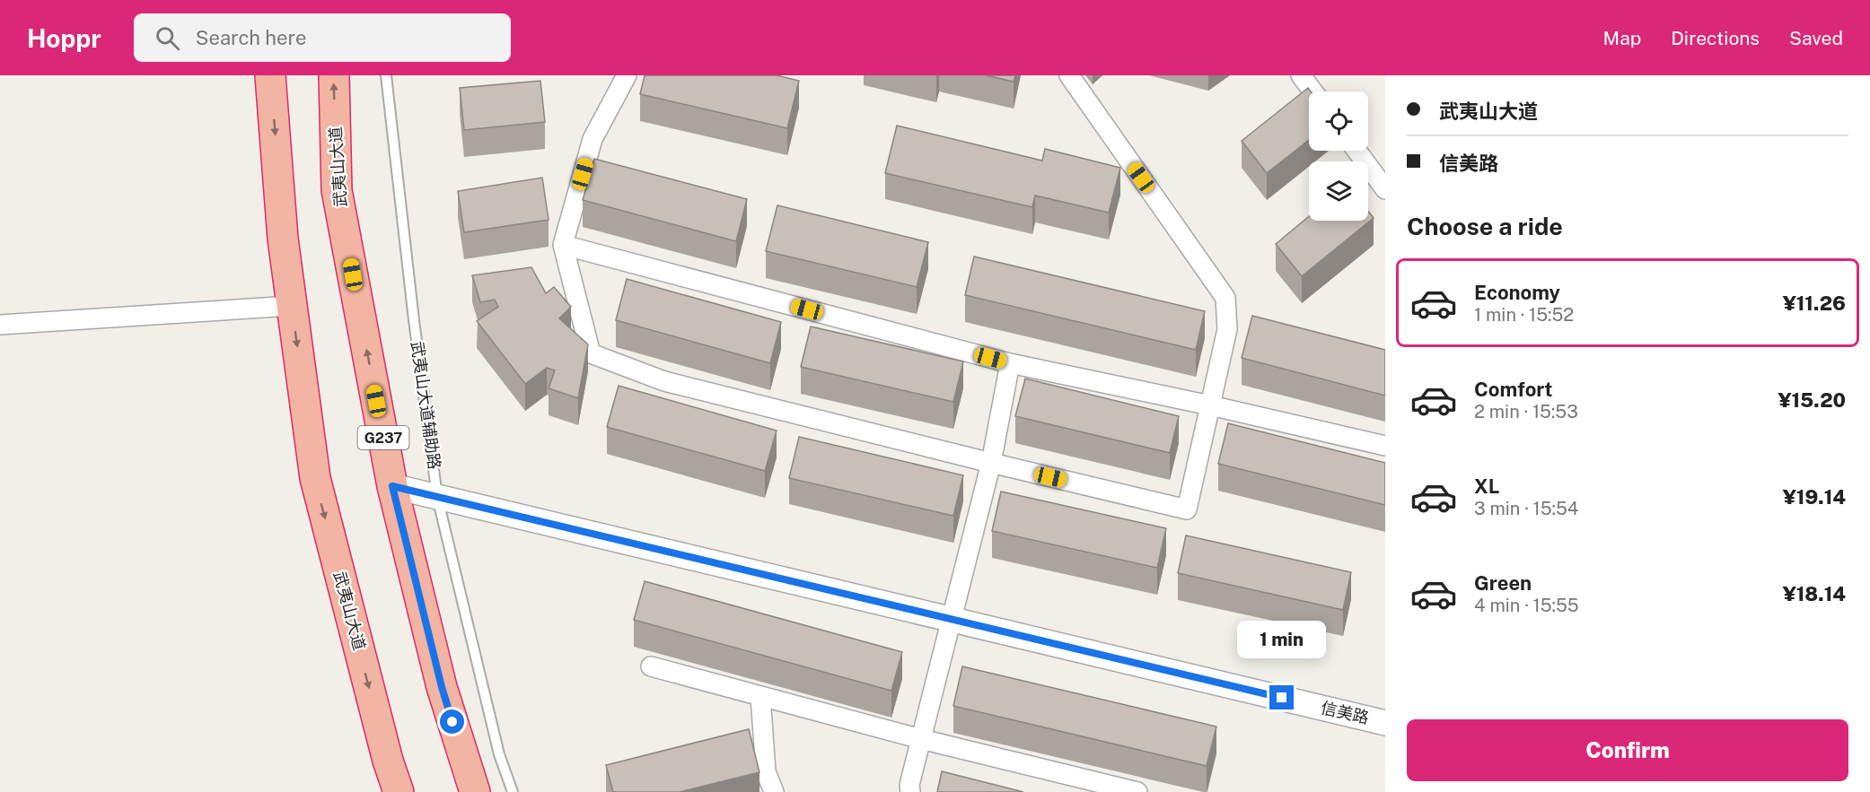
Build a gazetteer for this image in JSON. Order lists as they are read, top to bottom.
{
  "streets": {
    "highway": ["武夷山大道", "G237"],
    "street": ["信美路"],
    "lane": ["武夷山大道辅助路"]
  },
  "crossings": [
    ["武夷山大道", "信美路"],
    ["武夷山大道辅助路", "信美路"]
  ],
  "page": {
    "header": "Hoppr",
    "search": "Search here",
    "nav": ["Map", "Directions", "Saved"],
    "banner": ["武夷山大道", "信美路"],
    "heading": "Choose a ride",
    "list": [
      {
        "name": "Economy",
        "note": "1 min · 15:52",
        "value": "¥11.26"
      },
      {
        "name": "Comfort",
        "note": "2 min · 15:53",
        "value": "¥15.20"
      },
      {
        "name": "XL",
        "note": "3 min · 15:54",
        "value": "¥19.14"
      },
      {
        "name": "Green",
        "note": "4 min · 15:55",
        "value": "¥18.14"
      }
    ],
    "bubble": "1 min",
    "buttons": "Confirm"
  }
}
